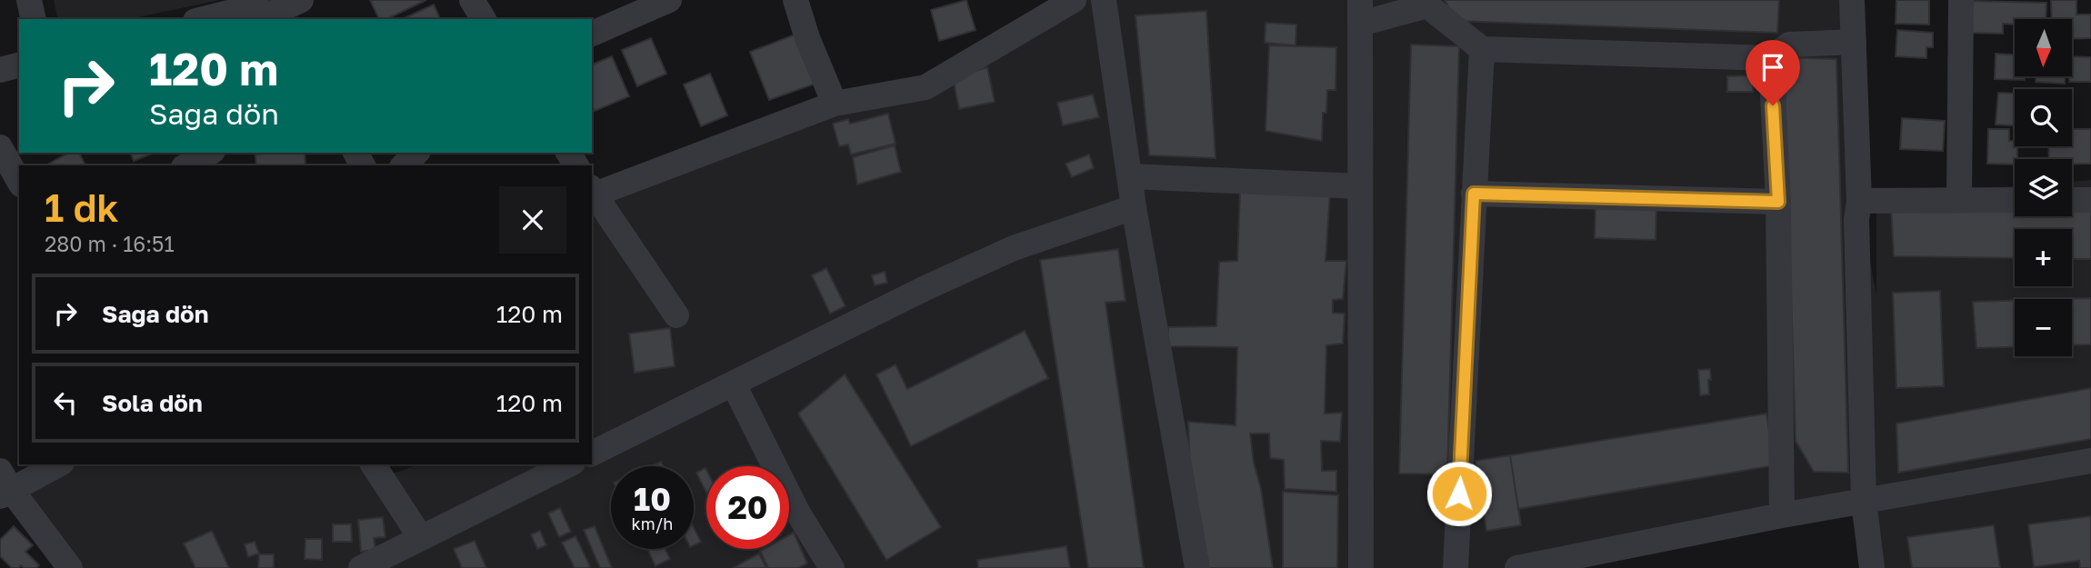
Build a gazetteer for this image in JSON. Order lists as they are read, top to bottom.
{
  "north": "bottom",
  "page": {
    "map_buttons": ["+", "−"],
    "turn": ["120 m", "Sağa dön"],
    "heading": ["1 dk", "280 m · 16:51"],
    "list": [
      {
        "name": "Sağa dön",
        "value": "120 m"
      },
      {
        "name": "Sola dön",
        "value": "120 m"
      }
    ],
    "speed": "10 km/h",
    "limit": "20"
  }
}
